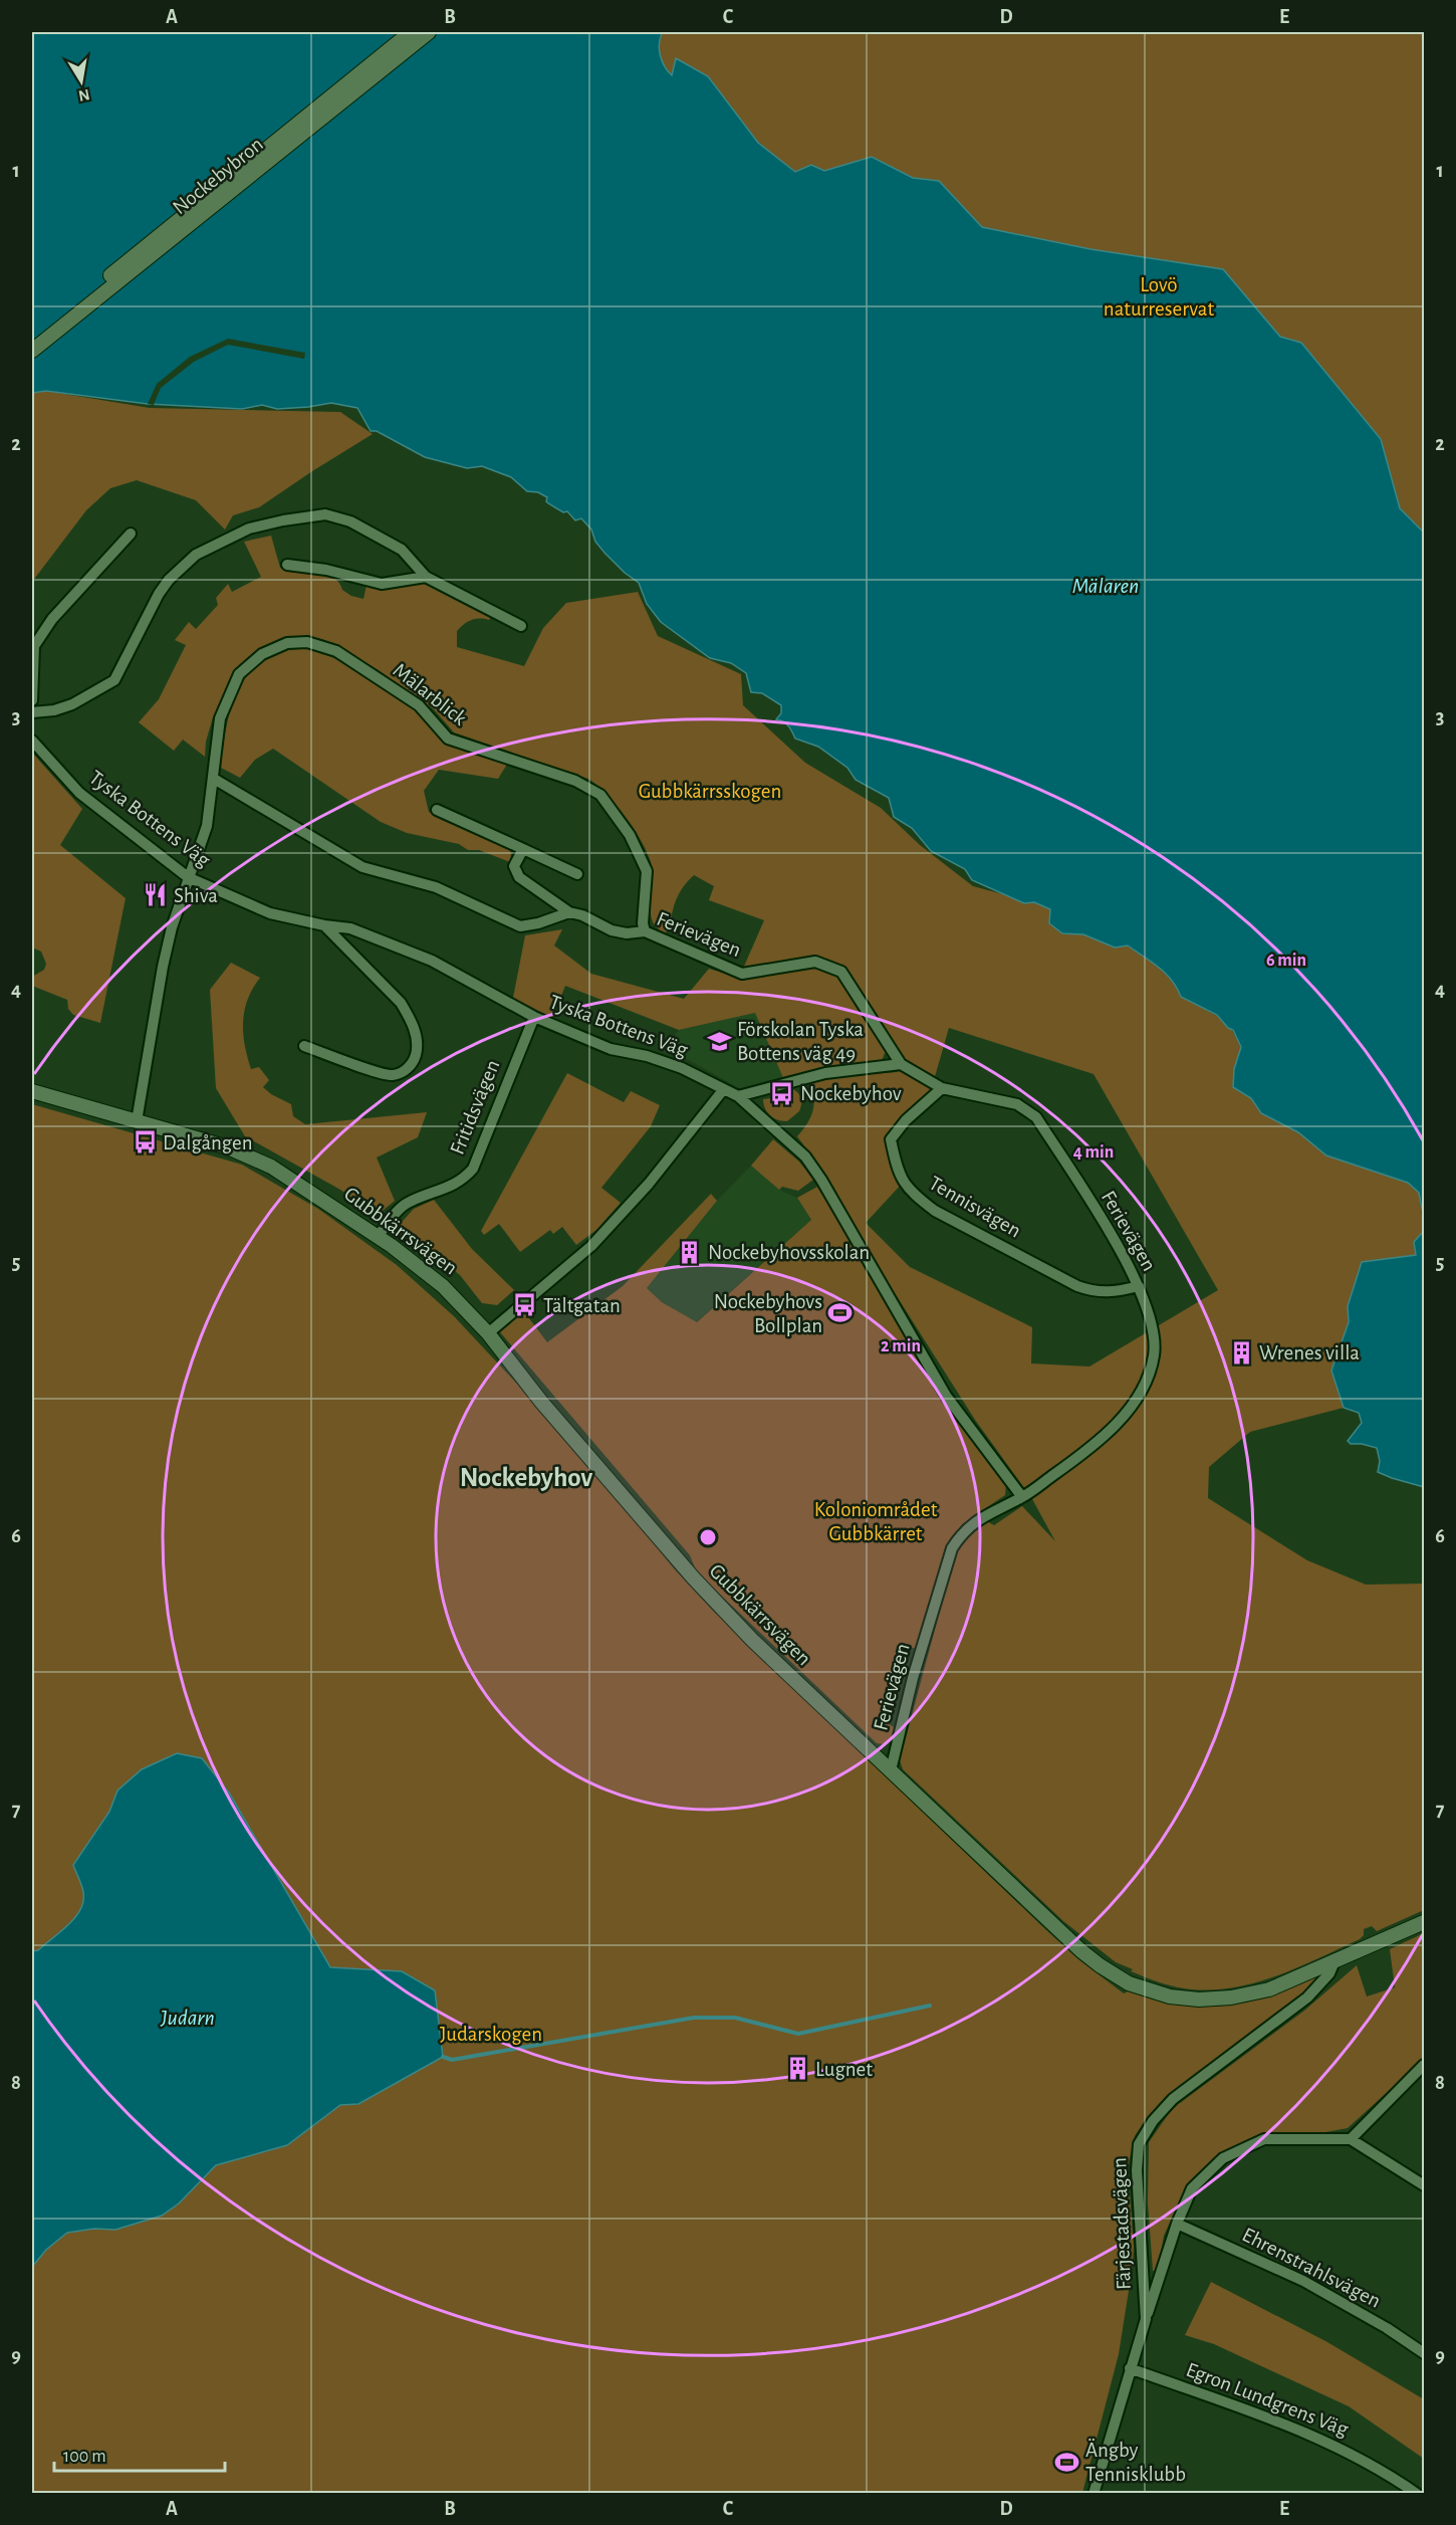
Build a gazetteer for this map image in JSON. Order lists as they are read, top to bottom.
{
  "streets": {
    "street": [
      "Nockebybron",
      "Mälarblick",
      "Tyska Bottens Väg",
      "Ferievägen",
      "Fritidsvägen",
      "Tennisvägen",
      "Gubbkärrsvägen",
      "Färjestadsvägen",
      "Ehrenstrahlsvägen",
      "Egron Lundgrens Väg"
    ]
  },
  "crossings": [
    ["Mälarblick", "Tyska Bottens Väg"],
    ["Mälarblick", "Ferievägen"],
    ["Tyska Bottens Väg", "Ferievägen"],
    ["Tyska Bottens Väg", "Fritidsvägen"],
    ["Ferievägen", "Tennisvägen"],
    ["Ferievägen", "Gubbkärrsvägen"],
    ["Fritidsvägen", "Gubbkärrsvägen"],
    ["Gubbkärrsvägen", "Färjestadsvägen"],
    ["Färjestadsvägen", "Egron Lundgrens Väg"]
  ],
  "districts": ["Nockebyhov"],
  "water": ["Mälaren", "Judarn"],
  "parks": [
    "Lovö naturreservat",
    "Gubbkärrsskogen",
    "Koloniområdet Gubbkärret",
    "Judarskogen"
  ],
  "places": {
    "restaurant": ["Shiva"],
    "school or university": ["Förskolan Tyska Bottens väg 49"],
    "bus stop": ["Nockebyhov", "Dalgången", "Tältgatan"],
    "building": ["Nockebyhovsskolan", "Wrenes villa", "Lugnet"],
    "sports": ["Nockebyhovs Bollplan", "Ängby Tennisklubb"]
  },
  "scale_bar": "100 m",
  "north": "bottom",
  "grid": {
    "columns": [
      "A",
      "B",
      "C",
      "D",
      "E"
    ],
    "rows": [
      "1",
      "2",
      "3",
      "4",
      "5",
      "6",
      "7",
      "8",
      "9"
    ]
  },
  "rings": ["6 min", "4 min", "2 min"]
}
